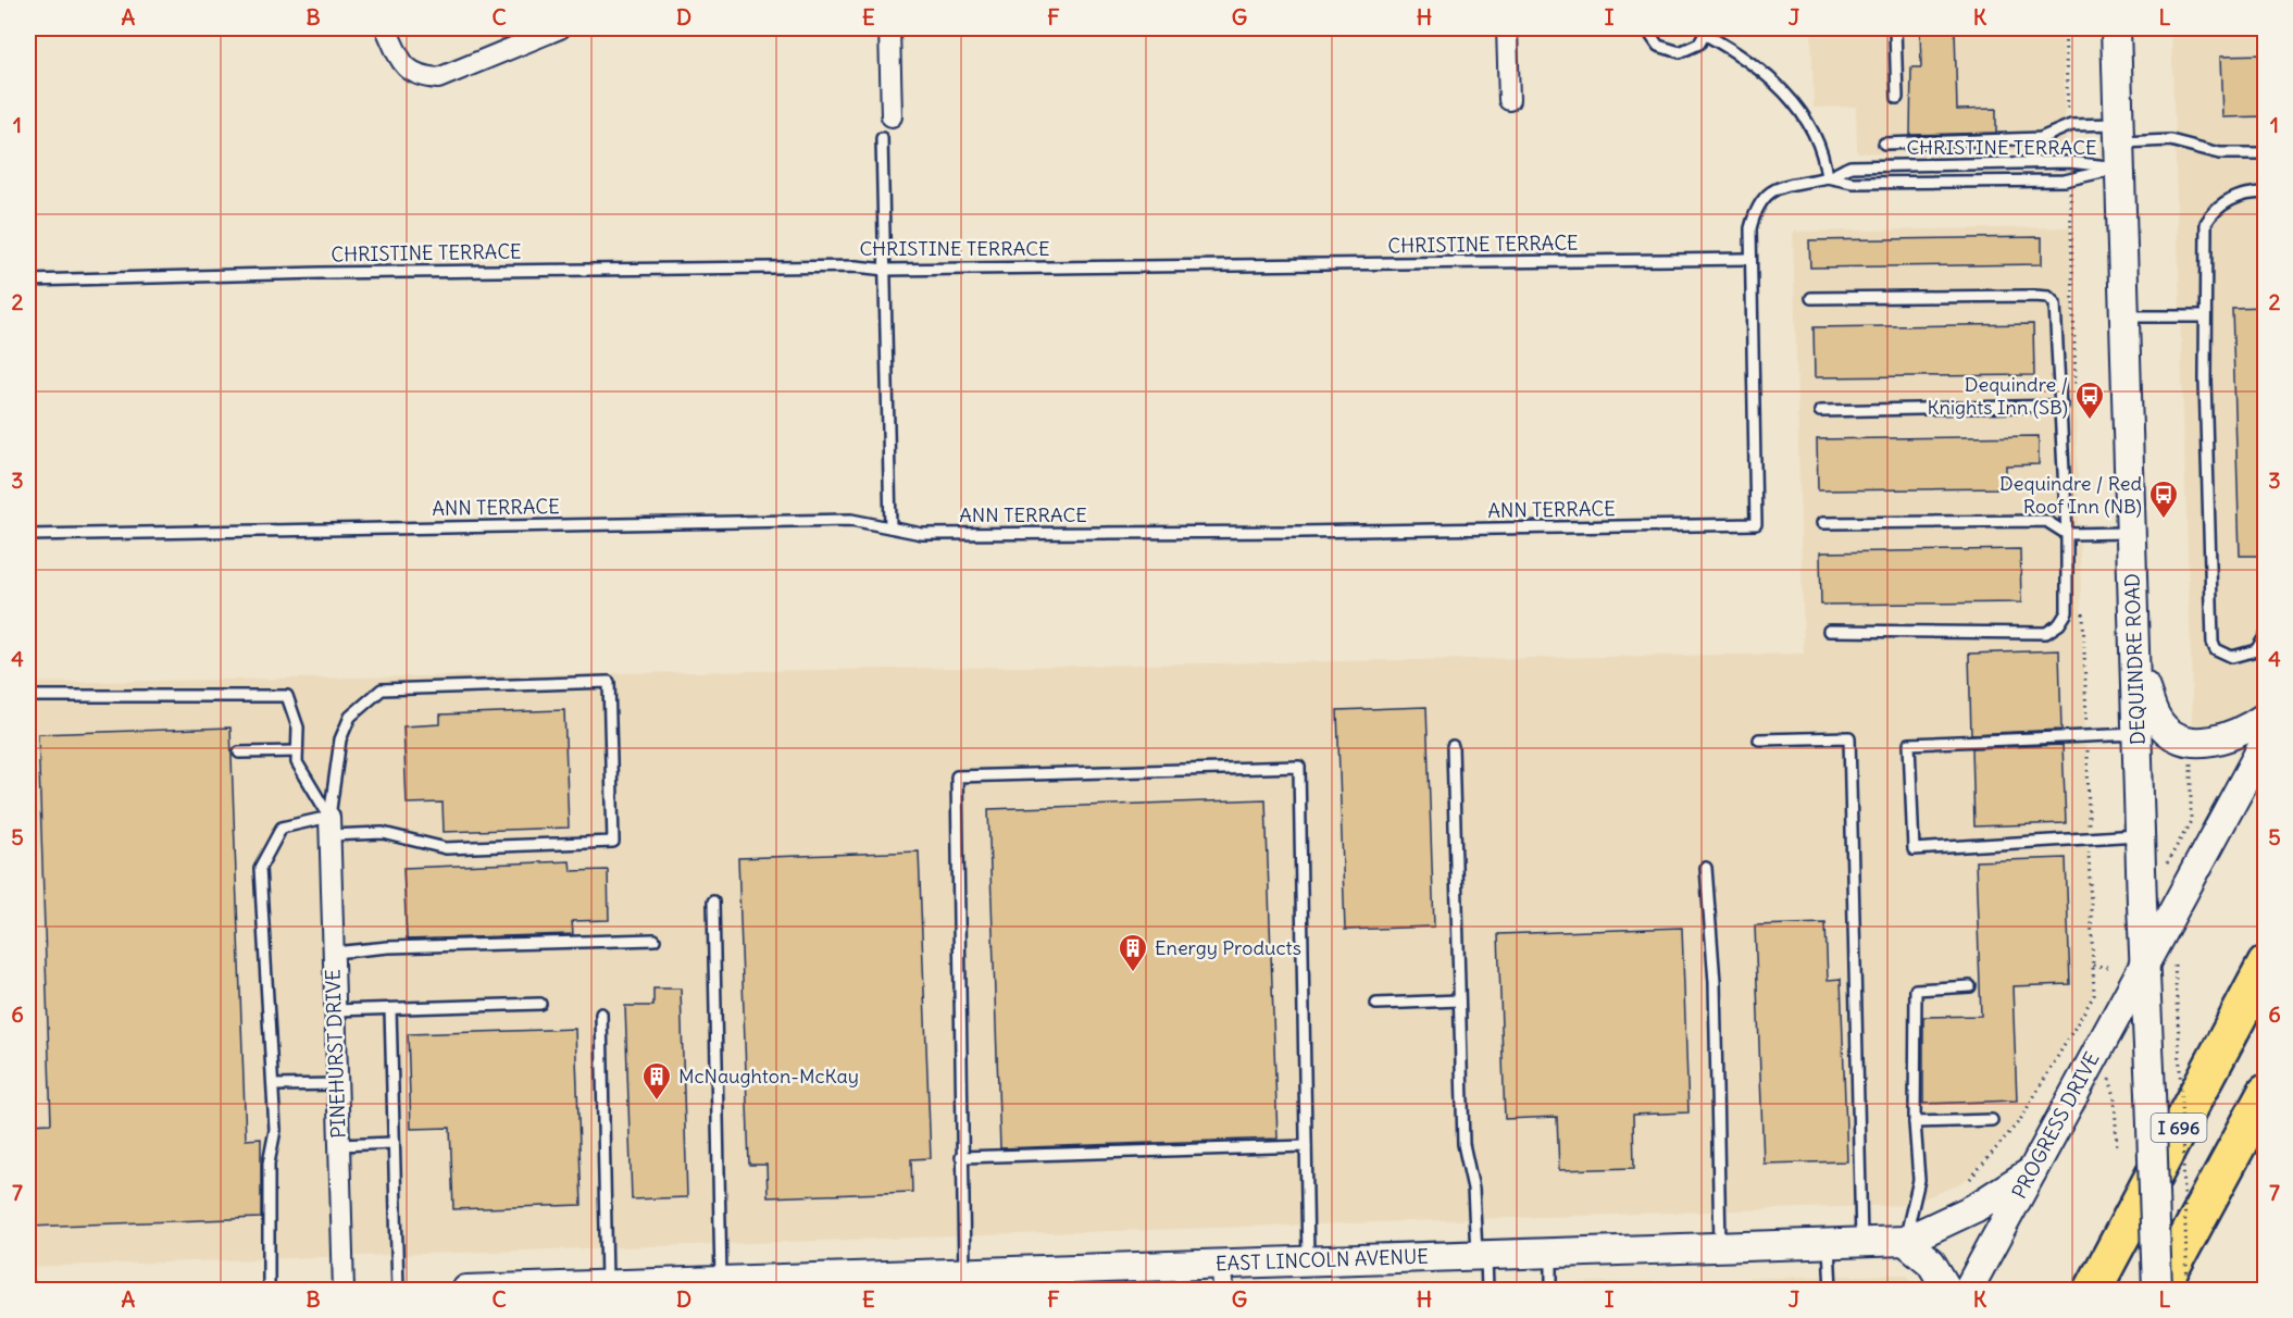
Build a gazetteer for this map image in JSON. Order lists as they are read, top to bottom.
{
  "streets": {
    "highway": ["I 696"],
    "main road": ["DEQUINDRE ROAD", "PROGRESS DRIVE", "EAST LINCOLN AVENUE"],
    "street": ["PINEHURST DRIVE"],
    "lane": ["CHRISTINE TERRACE", "ANN TERRACE"]
  },
  "crossings": [
    ["CHRISTINE TERRACE", "ANN TERRACE"],
    ["CHRISTINE TERRACE", "DEQUINDRE ROAD"],
    ["DEQUINDRE ROAD", "PROGRESS DRIVE"],
    ["DEQUINDRE ROAD", "I 696"],
    ["PROGRESS DRIVE", "EAST LINCOLN AVENUE"]
  ],
  "places": {
    "bus stop": ["Dequindre / Knights Inn (SB)", "Dequindre / Red Roof Inn (NB)"],
    "building": ["Energy Products", "McNaughton-McKay"]
  },
  "grid": {
    "columns": [
      "A",
      "B",
      "C",
      "D",
      "E",
      "F",
      "G",
      "H",
      "I",
      "J",
      "K",
      "L"
    ],
    "rows": [
      "1",
      "2",
      "3",
      "4",
      "5",
      "6",
      "7"
    ]
  }
}
